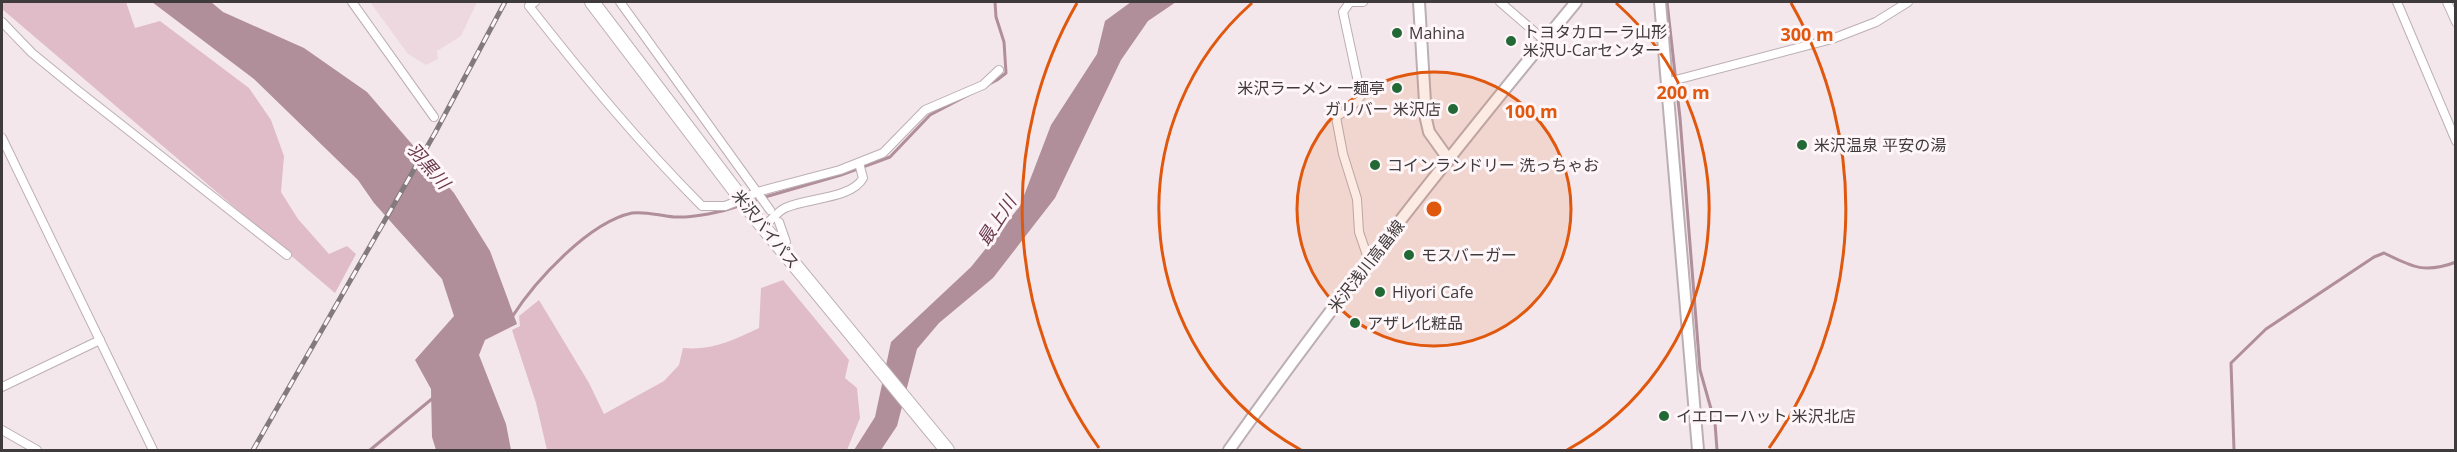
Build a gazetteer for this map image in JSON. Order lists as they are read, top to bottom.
{
  "streets": {
    "highway": ["米沢バイパス"],
    "street": ["米沢浅川高畠線"]
  },
  "water": ["羽黒川", "最上川"],
  "places": [
    "Mahina",
    "トヨタカローラ山形 米沢U-Carセンター",
    "米沢ラーメン 一麺亭",
    "ガリバー 米沢店",
    "米沢温泉 平安の湯",
    "コインランドリー 洗っちゃお",
    "モスバーガー",
    "Hiyori Cafe",
    "アザレ化粧品",
    "イエローハット 米沢北店"
  ],
  "rings": ["300 m", "200 m", "100 m"]
}
